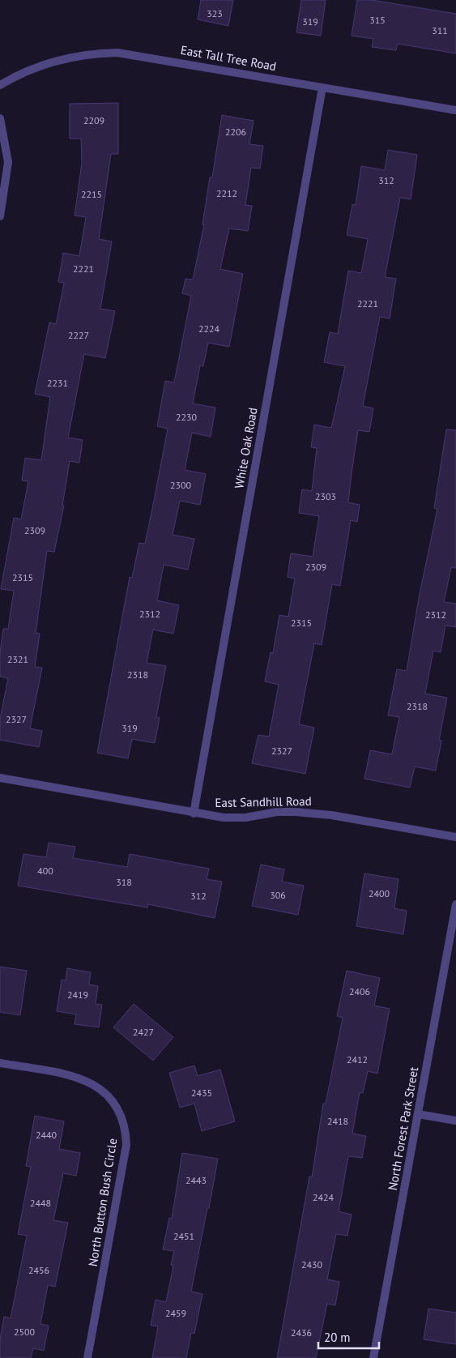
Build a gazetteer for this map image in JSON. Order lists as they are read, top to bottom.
{
  "streets": {
    "street": [
      "East Tall Tree Road",
      "White Oak Road",
      "East Sandhill Road",
      "North Forest Park Street",
      "North Button Bush Circle"
    ]
  },
  "crossings": [
    ["East Tall Tree Road", "White Oak Road"],
    ["White Oak Road", "East Sandhill Road"]
  ],
  "house_numbers": [
    "323",
    "315",
    "319",
    "311",
    "2209",
    "2206",
    "312",
    "2212",
    "2215",
    "2221",
    "2221",
    "2224",
    "2227",
    "2231",
    "2230",
    "2300",
    "2303",
    "2309",
    "2309",
    "2315",
    "2312",
    "2312",
    "2315",
    "2321",
    "2318",
    "2318",
    "2327",
    "319",
    "2327",
    "400",
    "318",
    "2400",
    "306",
    "312",
    "2406",
    "2419",
    "2427",
    "2412",
    "2435",
    "2418",
    "2440",
    "2443",
    "2424",
    "2448",
    "2451",
    "2430",
    "2456",
    "2459",
    "2500",
    "2436"
  ],
  "scale_bar": "20 m"
}
